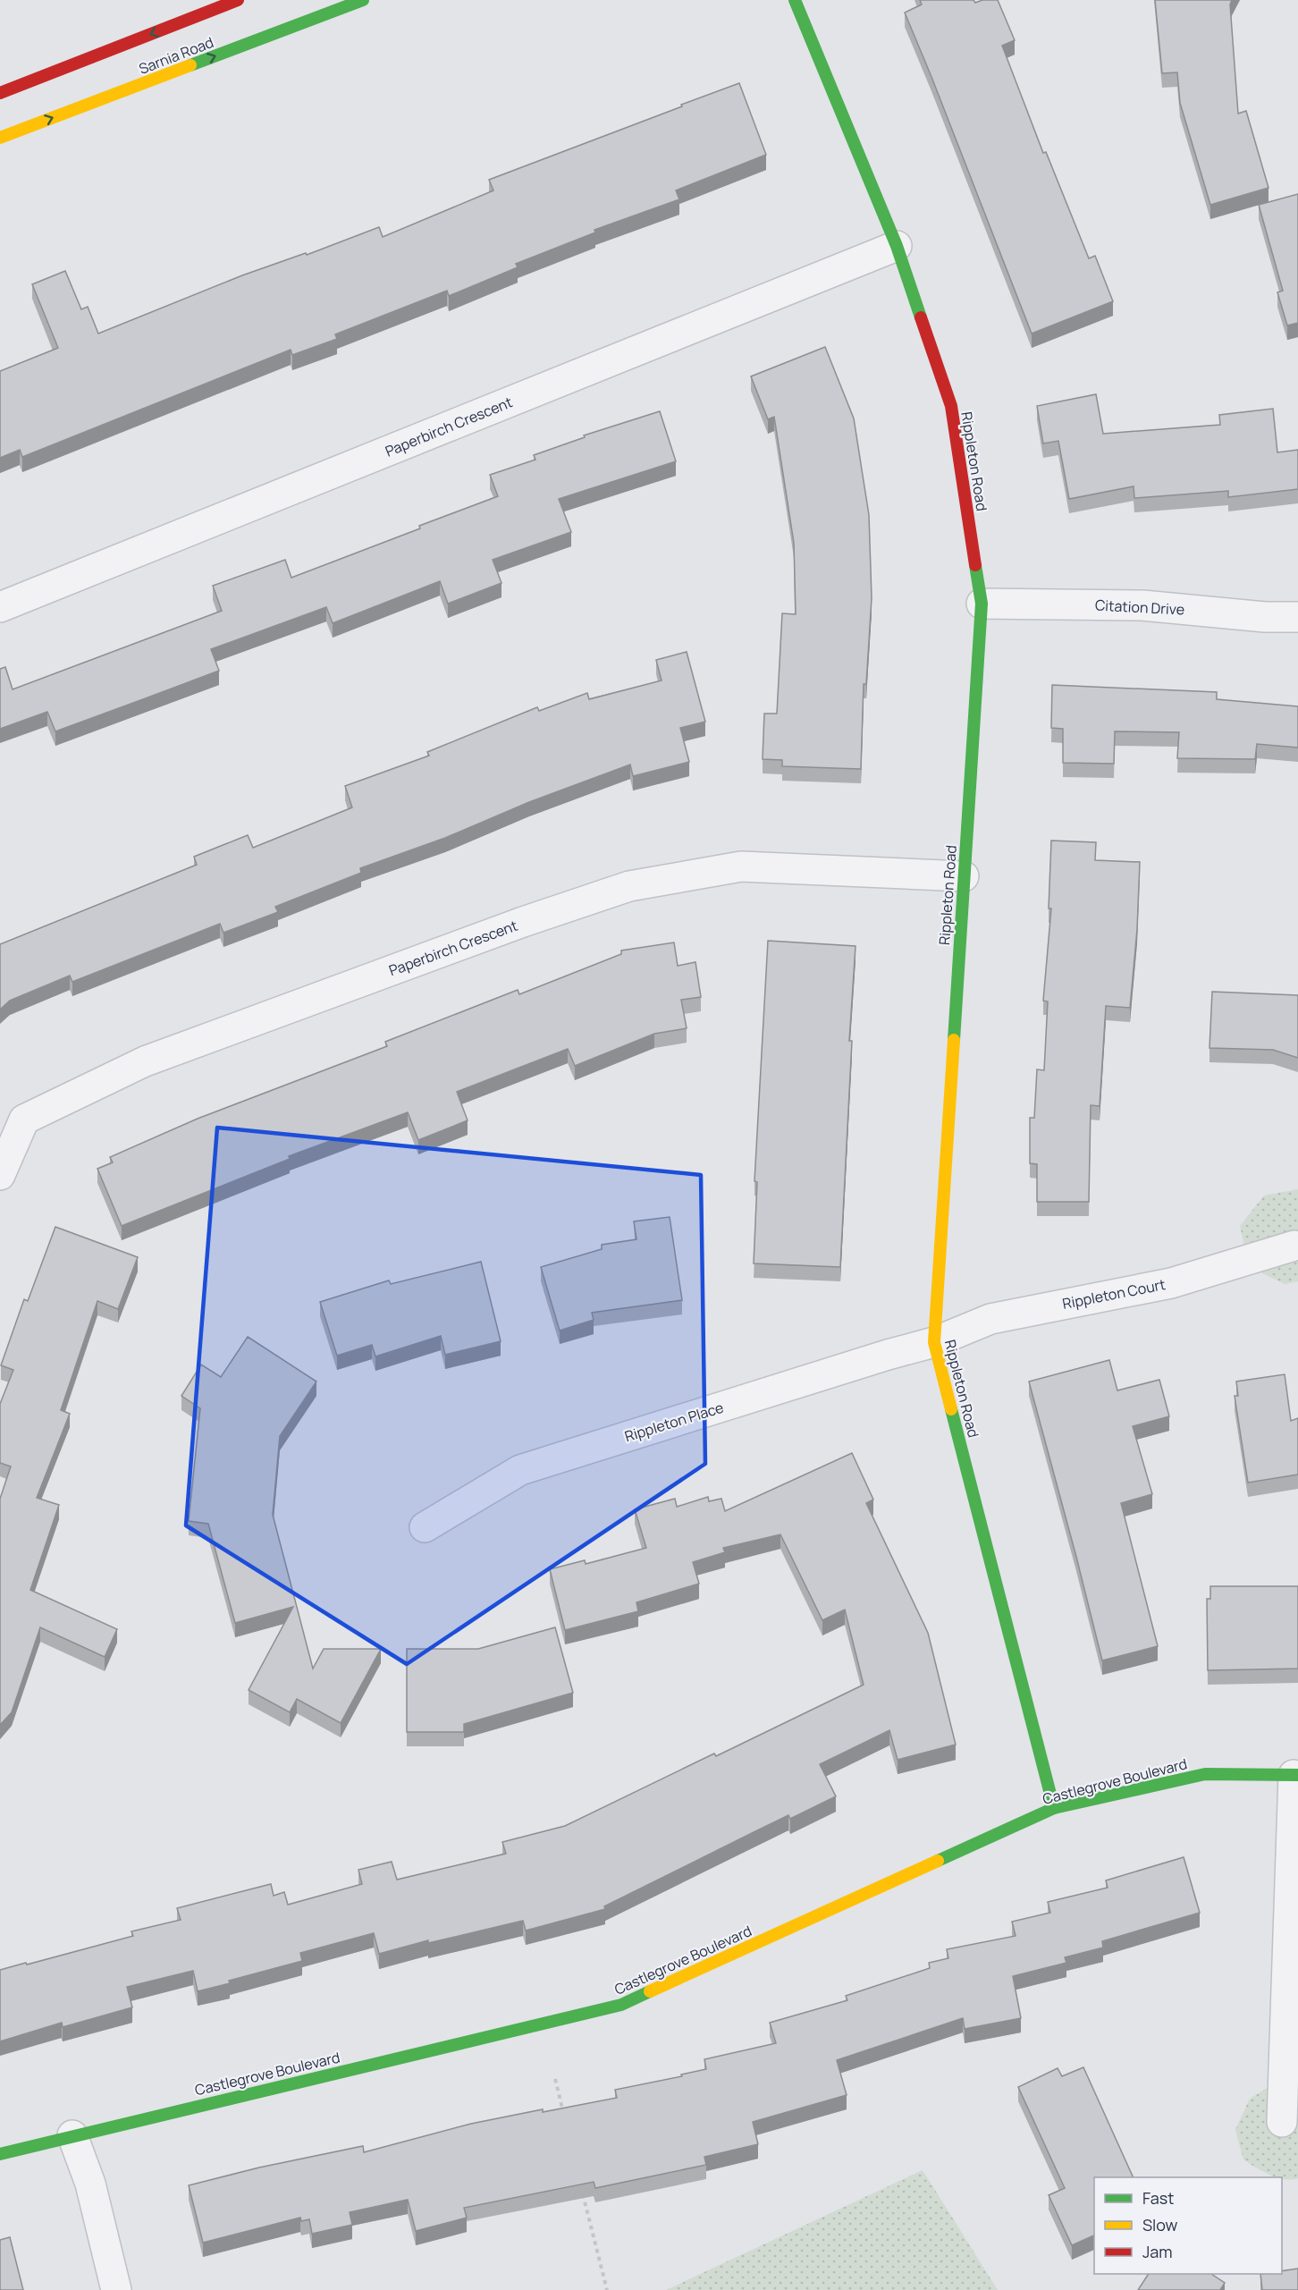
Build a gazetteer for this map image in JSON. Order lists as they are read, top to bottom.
{
  "streets": {
    "street": [
      "Sarnia Road",
      "Paperbirch Crescent",
      "Rippleton Road",
      "Citation Drive",
      "Rippleton Court",
      "Rippleton Place",
      "Castlegrove Boulevard"
    ]
  },
  "crossings": [
    ["Paperbirch Crescent", "Rippleton Road"],
    ["Rippleton Road", "Citation Drive"],
    ["Rippleton Road", "Rippleton Court"],
    ["Rippleton Road", "Rippleton Place"],
    ["Rippleton Road", "Castlegrove Boulevard"],
    ["Rippleton Court", "Rippleton Place"]
  ],
  "legend": ["Fast", "Slow", "Jam"]
}
